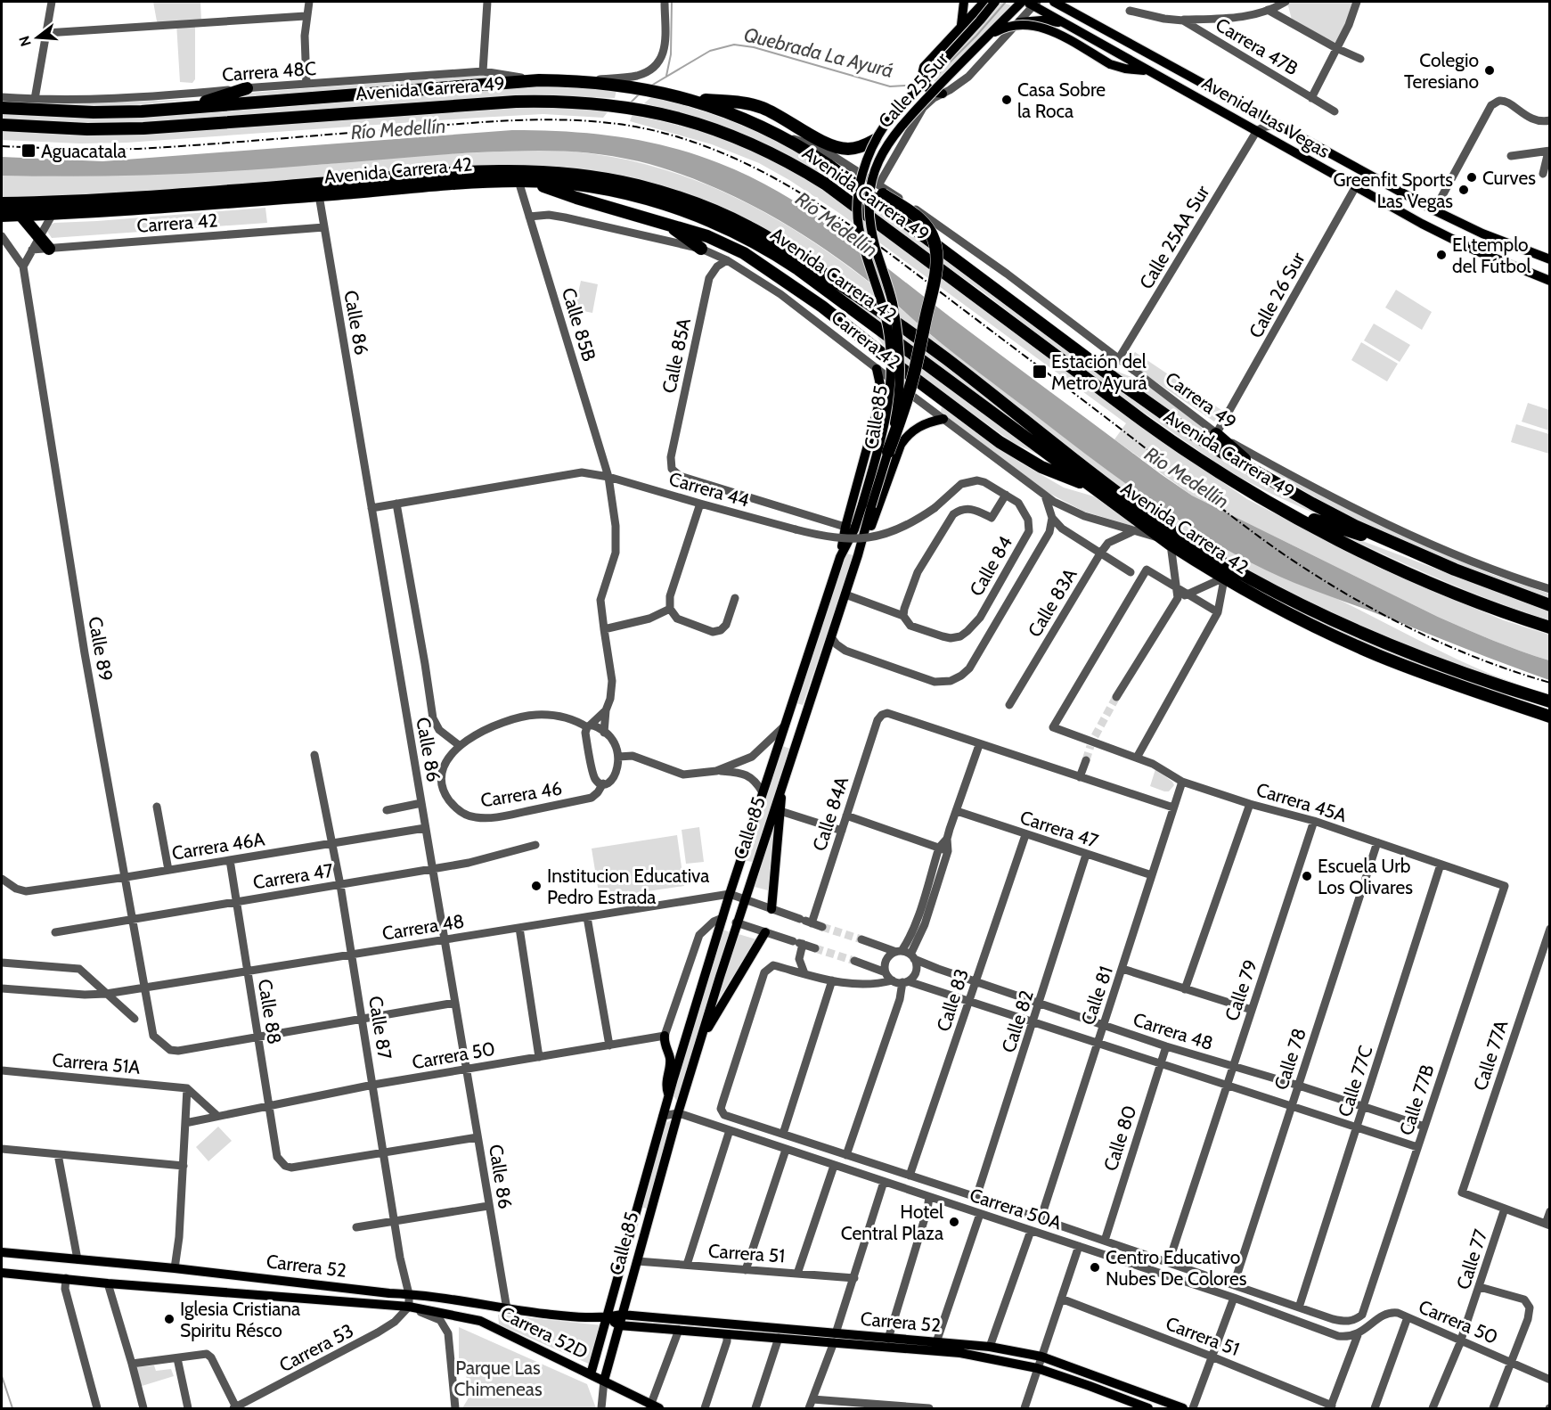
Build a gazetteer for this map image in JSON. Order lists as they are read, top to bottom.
{
  "streets": {
    "highway": ["Avenida Carrera 49", "Avenida Carrera 42"],
    "main road": [
      "Calle 25 Sur",
      "Avenida Las Vegas",
      "Calle 85",
      "Carrera 52",
      "Carrera 52D"
    ],
    "street": [
      "Carrera 47B",
      "Carrera 48C",
      "Carrera 42",
      "Calle 25AA Sur",
      "Calle 26 Sur",
      "Calle 86",
      "Calle 85B",
      "Calle 85A",
      "Carrera 49",
      "Carrera 44",
      "Calle 84",
      "Calle 83A",
      "Calle 89",
      "Carrera 46",
      "Carrera 45A",
      "Calle 84A",
      "Carrera 47",
      "Carrera 46A",
      "Carrera 48",
      "Calle 79",
      "Calle 81",
      "Calle 83",
      "Calle 88",
      "Calle 82",
      "Calle 87",
      "Carrera 50",
      "Calle 77A",
      "Calle 78",
      "Carrera 51A",
      "Calle 77C",
      "Calle 77B",
      "Calle 80",
      "Carrera 50A",
      "Carrera 51",
      "Calle 77",
      "Carrera 53"
    ]
  },
  "crossings": [
    ["Carrera 48C", "Avenida Carrera 49"],
    ["Calle 25 Sur", "Avenida Las Vegas"],
    ["Calle 25 Sur", "Carrera 49"],
    ["Calle 25 Sur", "Calle 85"],
    ["Avenida Las Vegas", "Calle 25AA Sur"],
    ["Avenida Las Vegas", "Calle 26 Sur"],
    ["Avenida Carrera 42", "Carrera 42"],
    ["Avenida Carrera 42", "Calle 86"],
    ["Avenida Carrera 42", "Calle 85B"],
    ["Carrera 42", "Calle 86"],
    ["Carrera 42", "Calle 85B"],
    ["Carrera 42", "Calle 85A"],
    ["Carrera 42", "Calle 83A"],
    ["Calle 25AA Sur", "Carrera 49"],
    ["Calle 26 Sur", "Carrera 49"],
    ["Calle 86", "Carrera 44"],
    ["Calle 86", "Carrera 47"],
    ["Calle 86", "Carrera 46A"],
    ["Calle 86", "Carrera 48"],
    ["Calle 86", "Carrera 50"],
    ["Calle 86", "Carrera 52"],
    ["Calle 85B", "Carrera 44"],
    ["Calle 85A", "Carrera 44"],
    ["Calle 85", "Carrera 44"],
    ["Calle 85", "Carrera 48"],
    ["Calle 85", "Carrera 50A"],
    ["Calle 85", "Carrera 51"],
    ["Calle 85", "Carrera 52"],
    ["Calle 85", "Carrera 52D"],
    ["Carrera 44", "Calle 84"],
    ["Calle 89", "Carrera 47"],
    ["Calle 89", "Carrera 46A"],
    ["Calle 89", "Carrera 48"],
    ["Calle 89", "Calle 88"],
    ["Carrera 45A", "Calle 79"],
    ["Carrera 45A", "Calle 81"],
    ["Carrera 45A", "Calle 78"],
    ["Carrera 45A", "Calle 77C"],
    ["Carrera 45A", "Calle 77B"],
    ["Calle 84A", "Carrera 48"],
    ["Carrera 47", "Calle 81"],
    ["Carrera 47", "Calle 83"],
    ["Carrera 47", "Calle 88"],
    ["Carrera 47", "Calle 82"],
    ["Carrera 47", "Calle 87"],
    ["Carrera 46A", "Calle 88"],
    ["Carrera 46A", "Calle 87"],
    ["Carrera 48", "Calle 79"],
    ["Carrera 48", "Calle 81"],
    ["Carrera 48", "Calle 83"],
    ["Carrera 48", "Calle 88"],
    ["Carrera 48", "Calle 82"],
    ["Carrera 48", "Calle 87"],
    ["Carrera 48", "Calle 78"],
    ["Carrera 48", "Calle 77C"],
    ["Carrera 48", "Calle 77B"],
    ["Carrera 48", "Calle 80"],
    ["Calle 88", "Calle 87"],
    ["Calle 88", "Carrera 50"],
    ["Calle 87", "Carrera 50"],
    ["Calle 87", "Carrera 52"],
    ["Calle 87", "Carrera 52D"],
    ["Calle 87", "Carrera 53"],
    ["Carrera 50", "Carrera 50A"],
    ["Carrera 50", "Calle 77"],
    ["Calle 77A", "Calle 77"],
    ["Calle 77C", "Calle 77B"],
    ["Carrera 52", "Carrera 52D"],
    ["Carrera 52", "Carrera 53"],
    ["Carrera 52D", "Carrera 53"]
  ],
  "water": ["Quebrada La Ayurá", "Río Medellín"],
  "parks": ["Parque Las Chimeneas"],
  "places": {
    "other": [
      "Colegio Teresiano",
      "Casa Sobre la Roca",
      "Curves",
      "Greenfit Sports Las Vegas",
      "El templo del Fútbol",
      "Escuela Urb Los Olivares",
      "Institucion Educativa Pedro Estrada",
      "Hotel Central Plaza",
      "Centro Educativo Nubes De Colores",
      "Iglesia Cristiana Spiritu Résco"
    ],
    "transit": ["Aguacatala", "Estación del Metro Ayurá"]
  },
  "north": "left"
}
